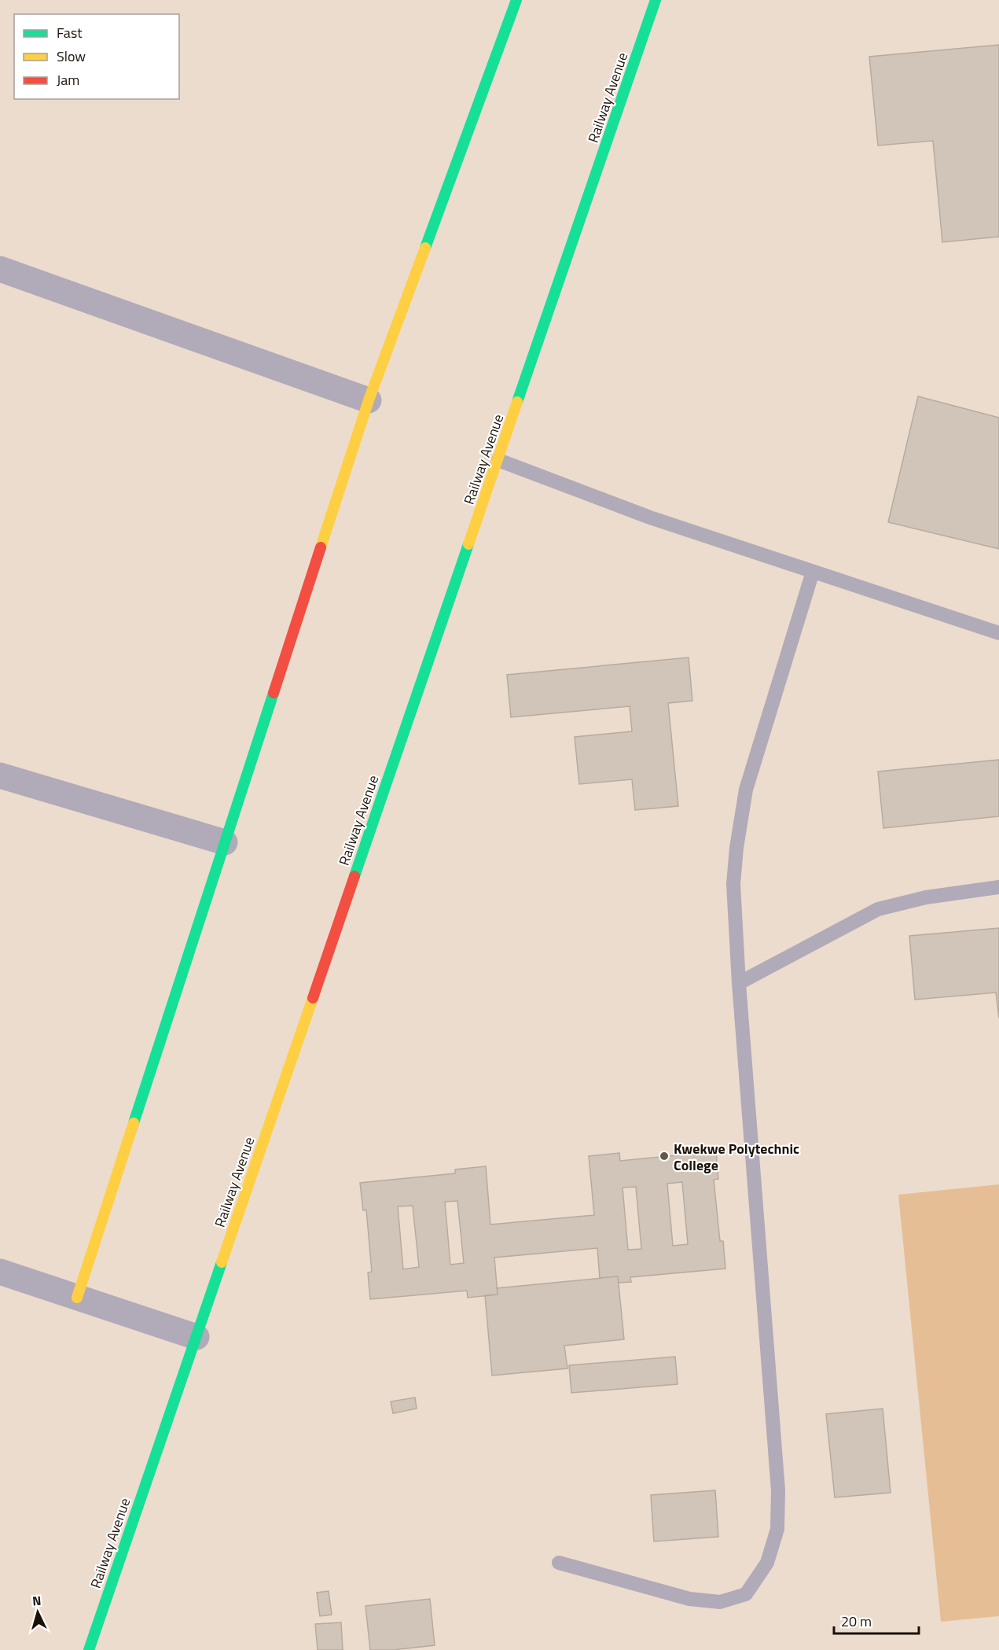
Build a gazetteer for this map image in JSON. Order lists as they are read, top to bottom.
{
  "streets": {
    "street": ["Railway Avenue"]
  },
  "places": ["Kwekwe Polytechnic College"],
  "legend": ["Fast", "Slow", "Jam"],
  "scale_bar": "20 m",
  "north": "top"
}
